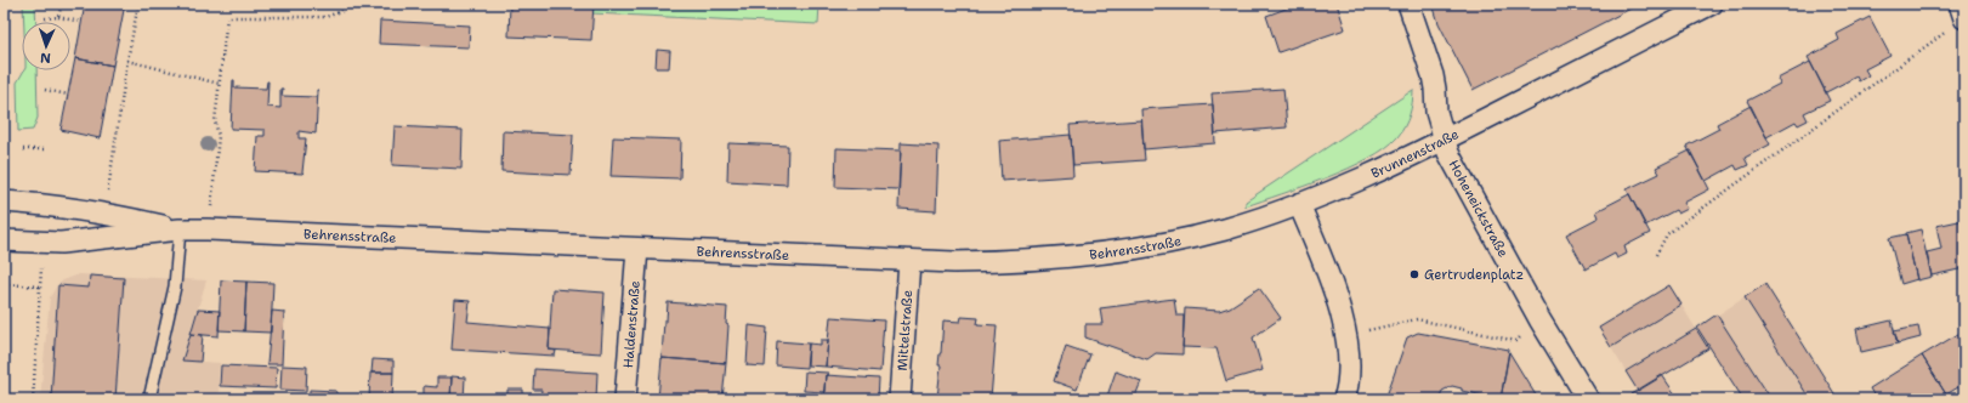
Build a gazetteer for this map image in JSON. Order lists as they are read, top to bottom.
{
  "streets": {
    "street": [
      "Brunnenstraße",
      "Hoheneickstraße",
      "Behrensstraße",
      "Haldenstraße",
      "Mittelstraße"
    ]
  },
  "crossings": [
    ["Brunnenstraße", "Hoheneickstraße"],
    ["Brunnenstraße", "Behrensstraße"],
    ["Behrensstraße", "Haldenstraße"],
    ["Behrensstraße", "Mittelstraße"]
  ],
  "places": ["Gertrudenplatz"],
  "north": "bottom"
}
